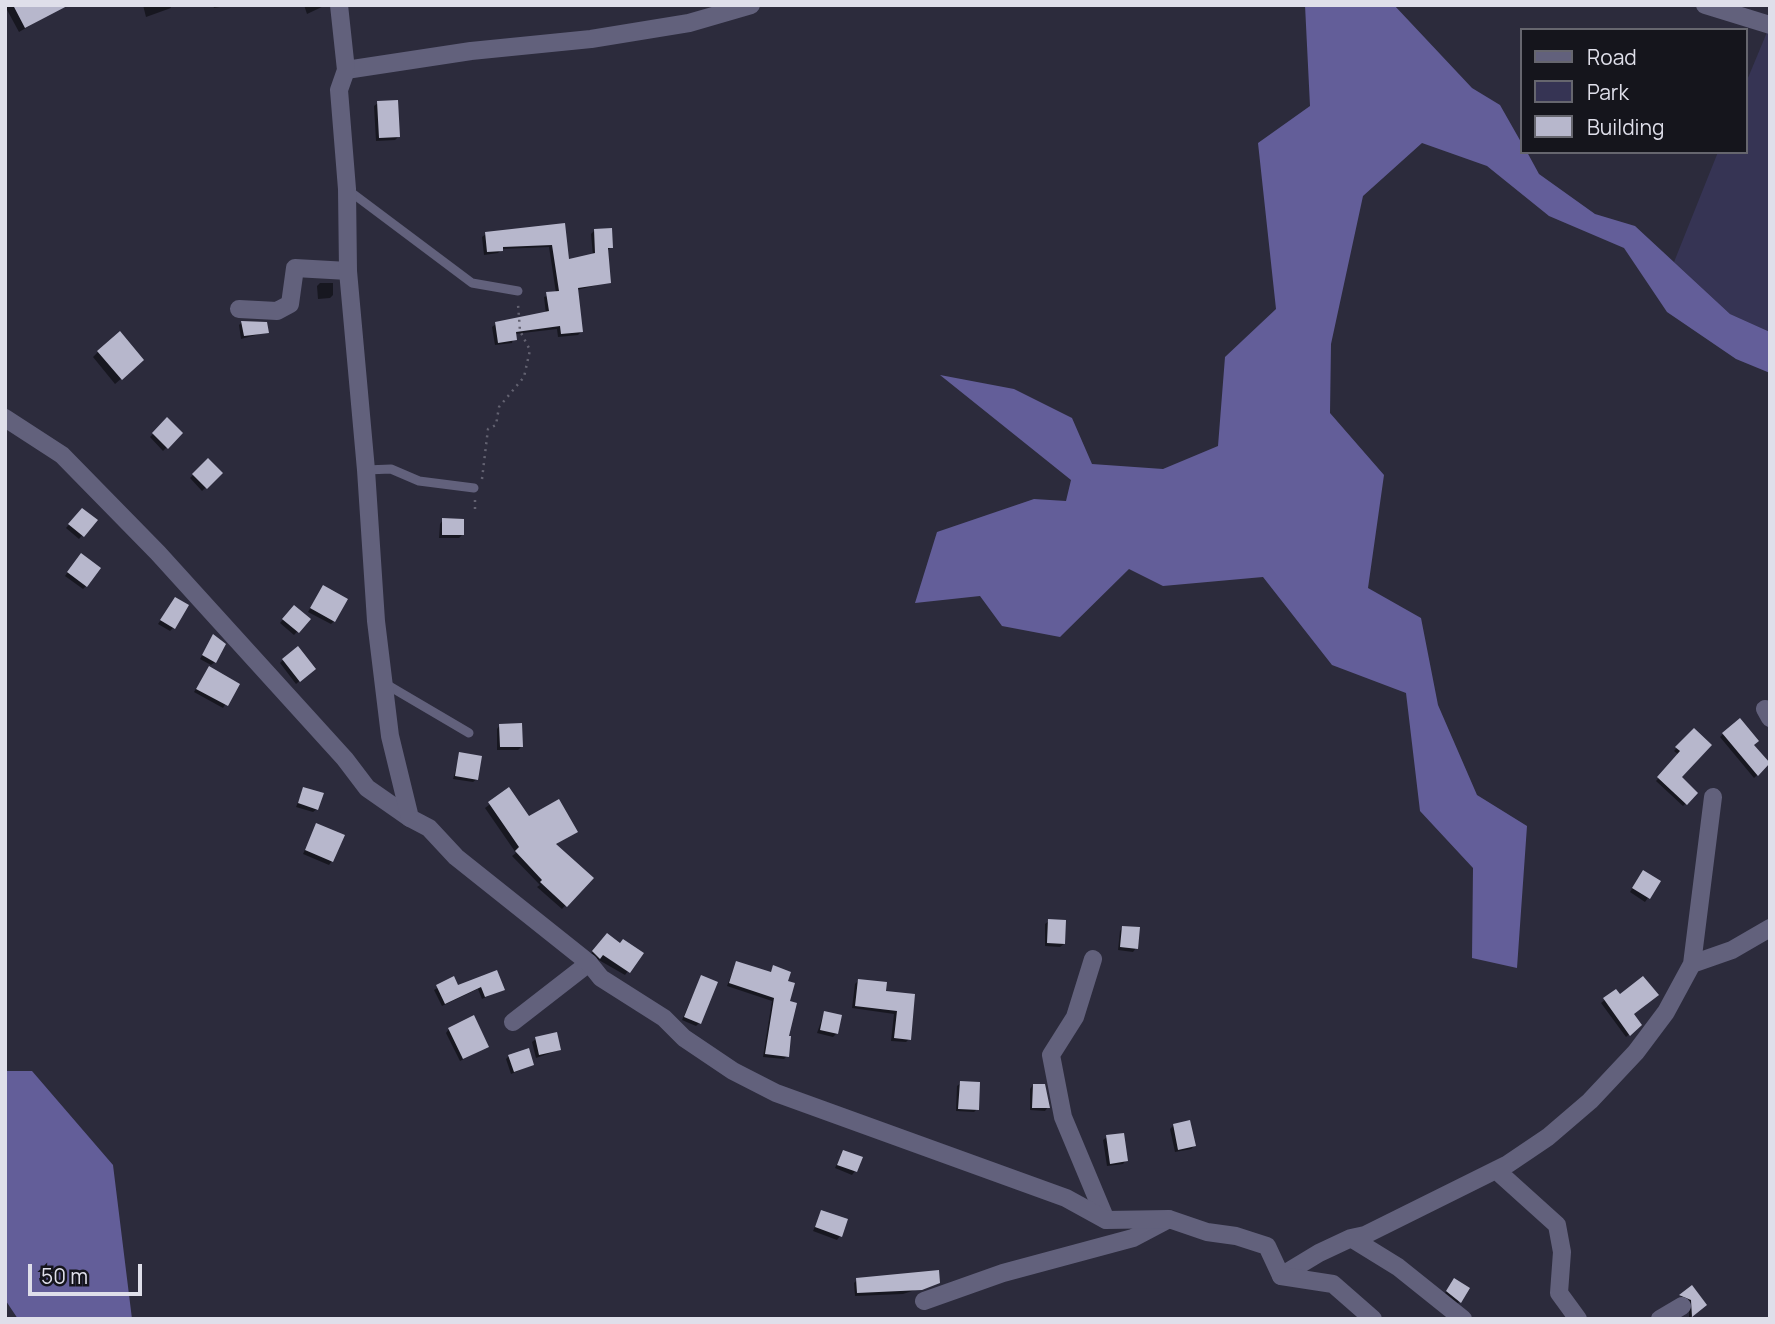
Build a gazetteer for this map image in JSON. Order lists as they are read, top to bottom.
{
  "legend": ["Road", "Park", "Building"],
  "scale_bar": "50 m"
}
